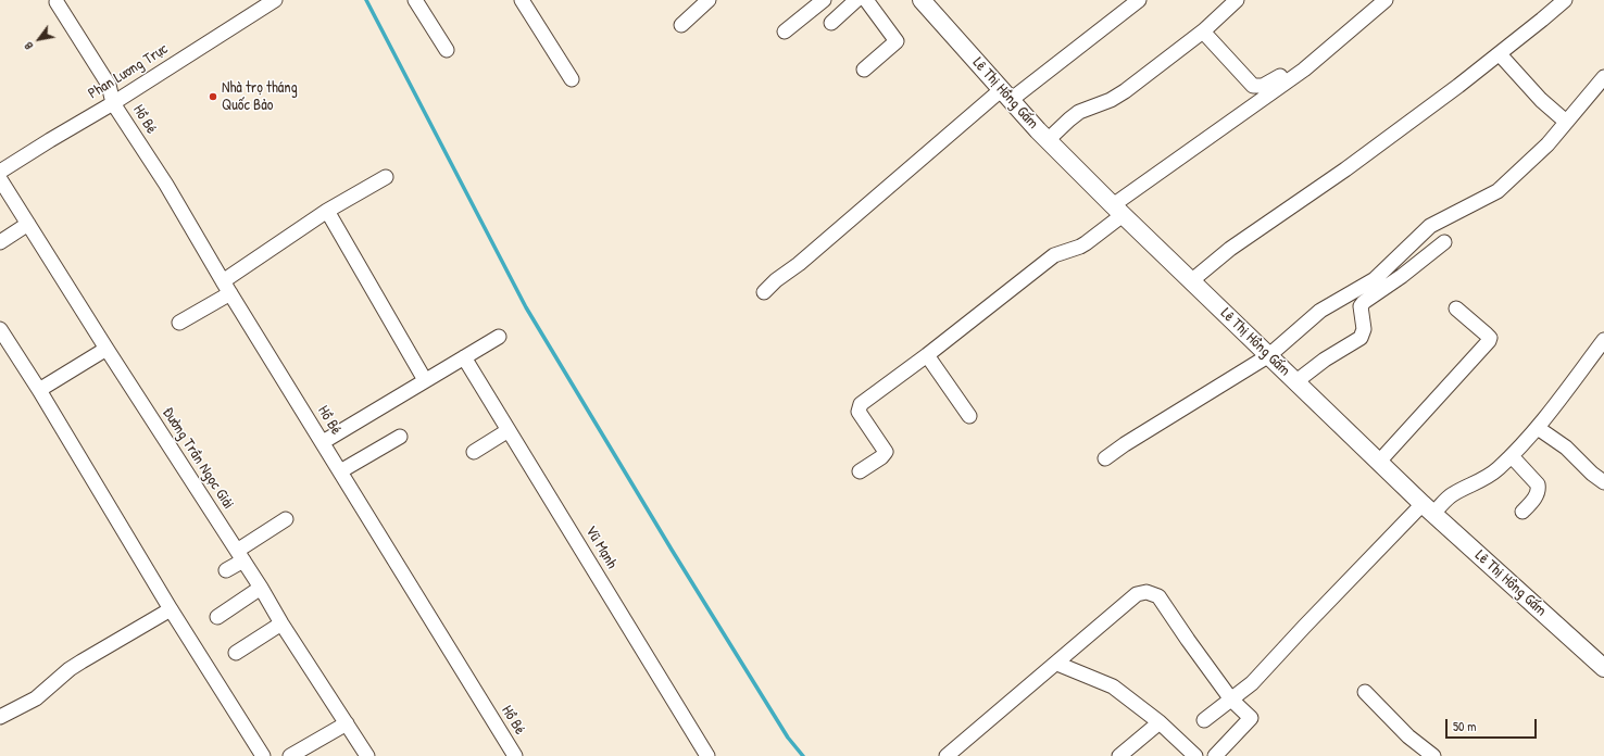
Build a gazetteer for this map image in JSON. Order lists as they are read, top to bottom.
{
  "streets": {
    "main road": ["Lê Thị Hồng Gấm"],
    "street": [
      "Phan Lương Trực",
      "Hồ Bé",
      "Đường Trần Ngọc Giải",
      "Vũ Mạnh"
    ]
  },
  "crossings": [
    ["Phan Lương Trực", "Hồ Bé"]
  ],
  "places": ["Nhà trọ tháng Quốc Bảo"],
  "scale_bar": "50 m",
  "north": "bottom left"
}
